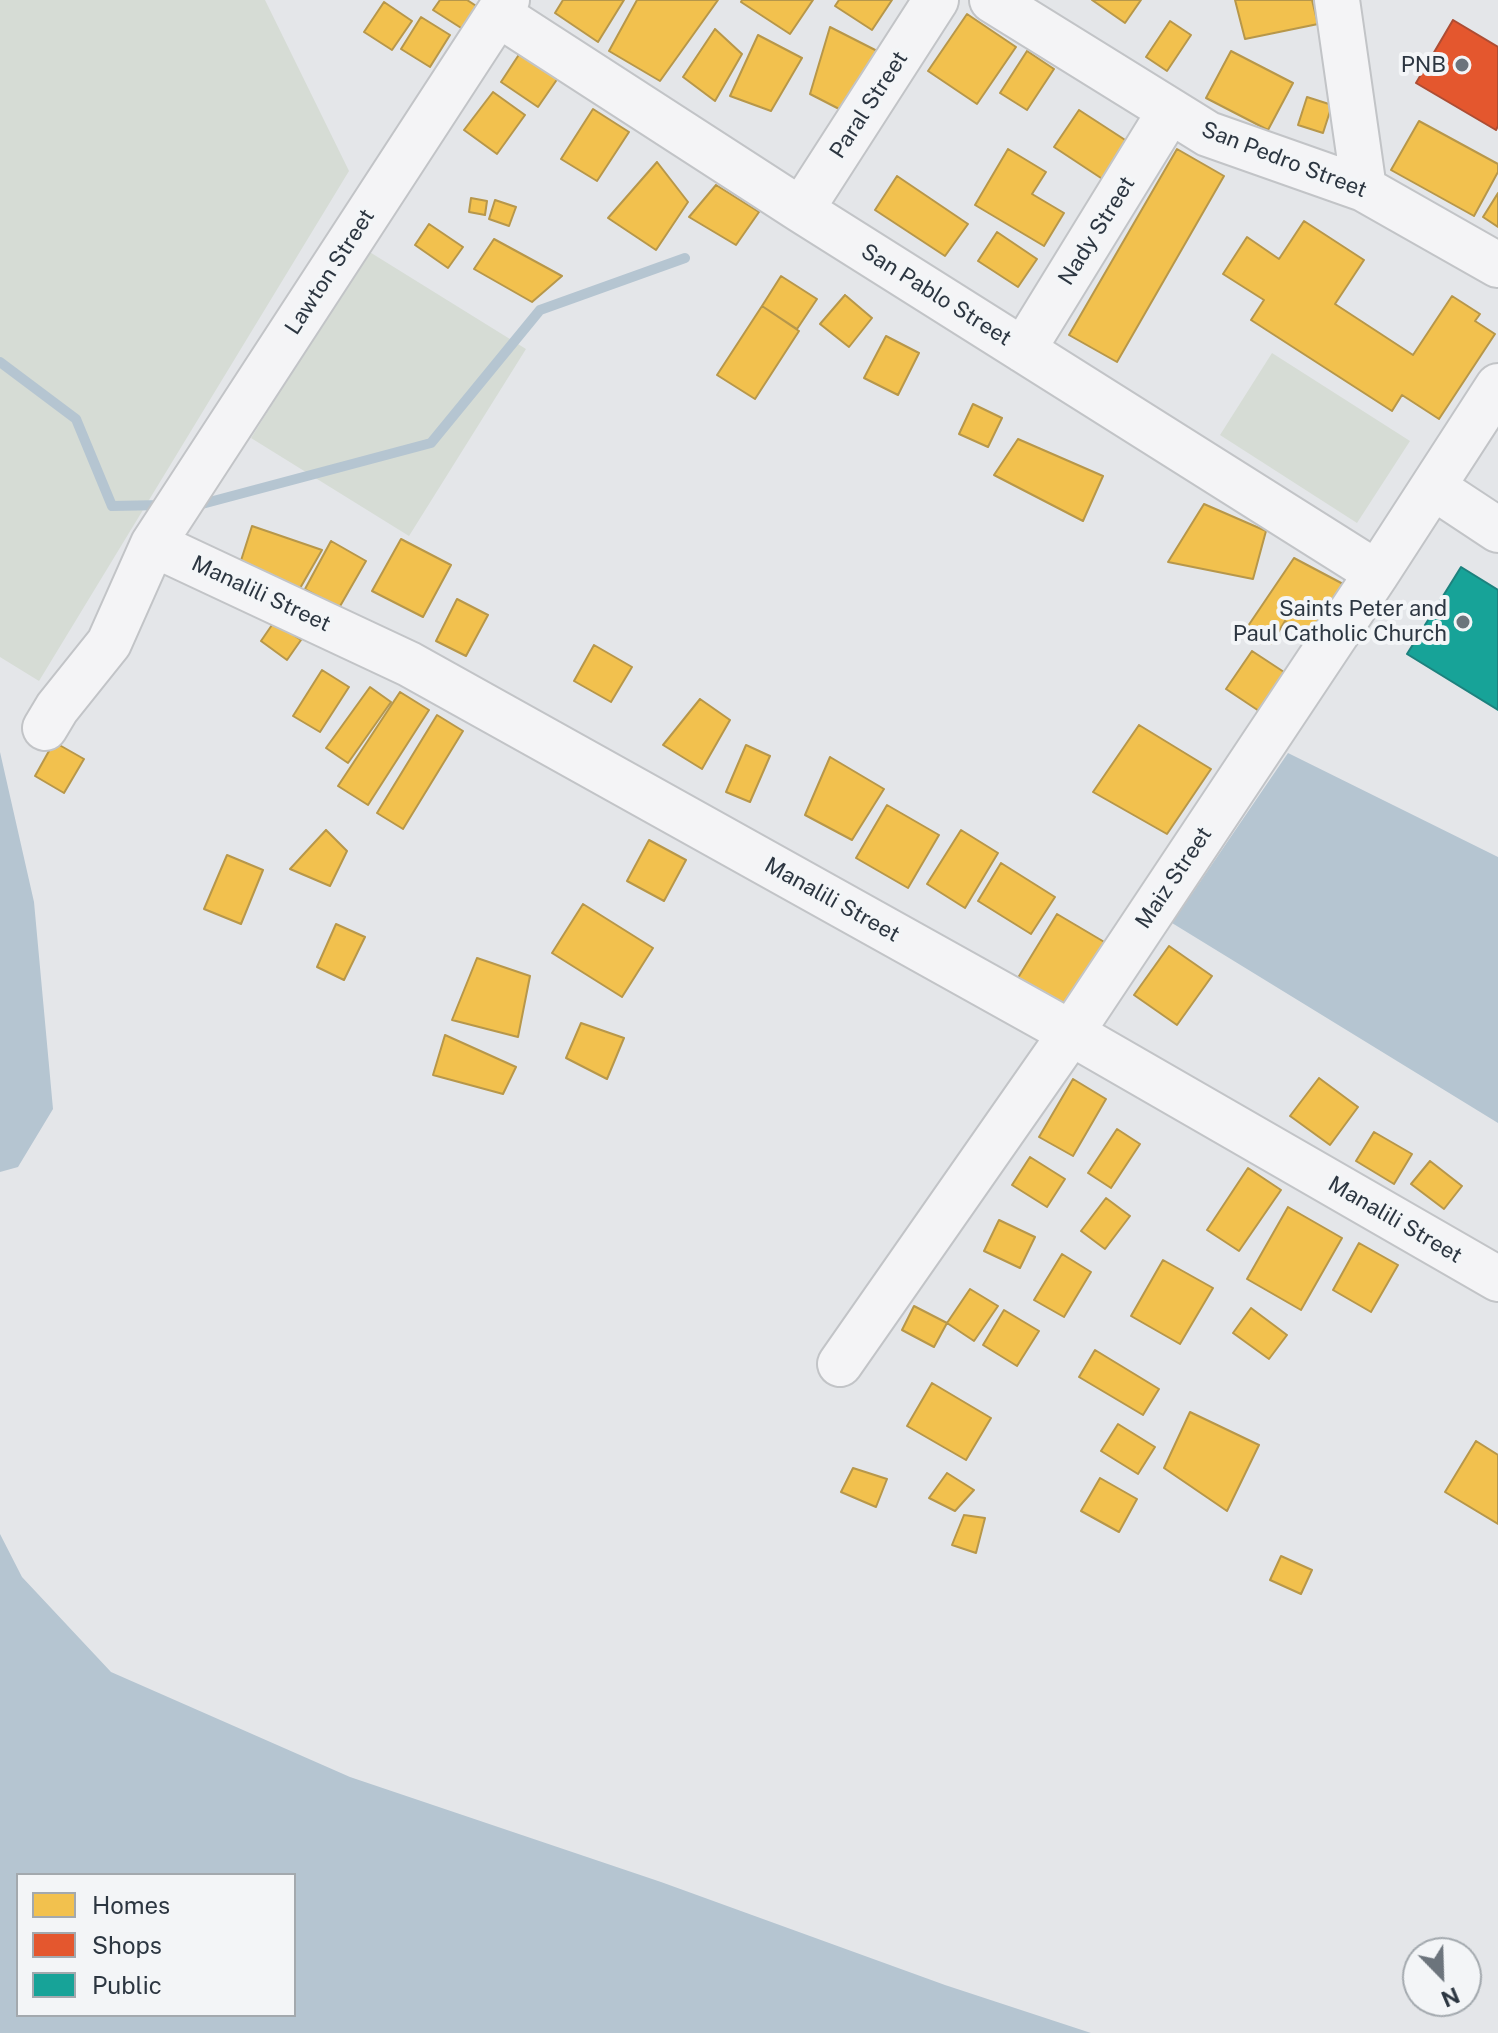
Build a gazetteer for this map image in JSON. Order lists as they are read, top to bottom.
{
  "streets": {
    "street": [
      "Paral Street",
      "San Pedro Street",
      "Nady Street",
      "Lawton Street",
      "San Pablo Street",
      "Manalili Street",
      "Maiz Street"
    ]
  },
  "crossings": [
    ["Paral Street", "San Pablo Street"],
    ["San Pedro Street", "Nady Street"],
    ["Nady Street", "San Pablo Street"],
    ["Lawton Street", "San Pablo Street"],
    ["Lawton Street", "Manalili Street"],
    ["San Pablo Street", "Maiz Street"],
    ["Manalili Street", "Maiz Street"]
  ],
  "places": ["PNB", "Saints Peter and Paul Catholic Church"],
  "legend": ["Homes", "Shops", "Public"],
  "north": "bottom right"
}
